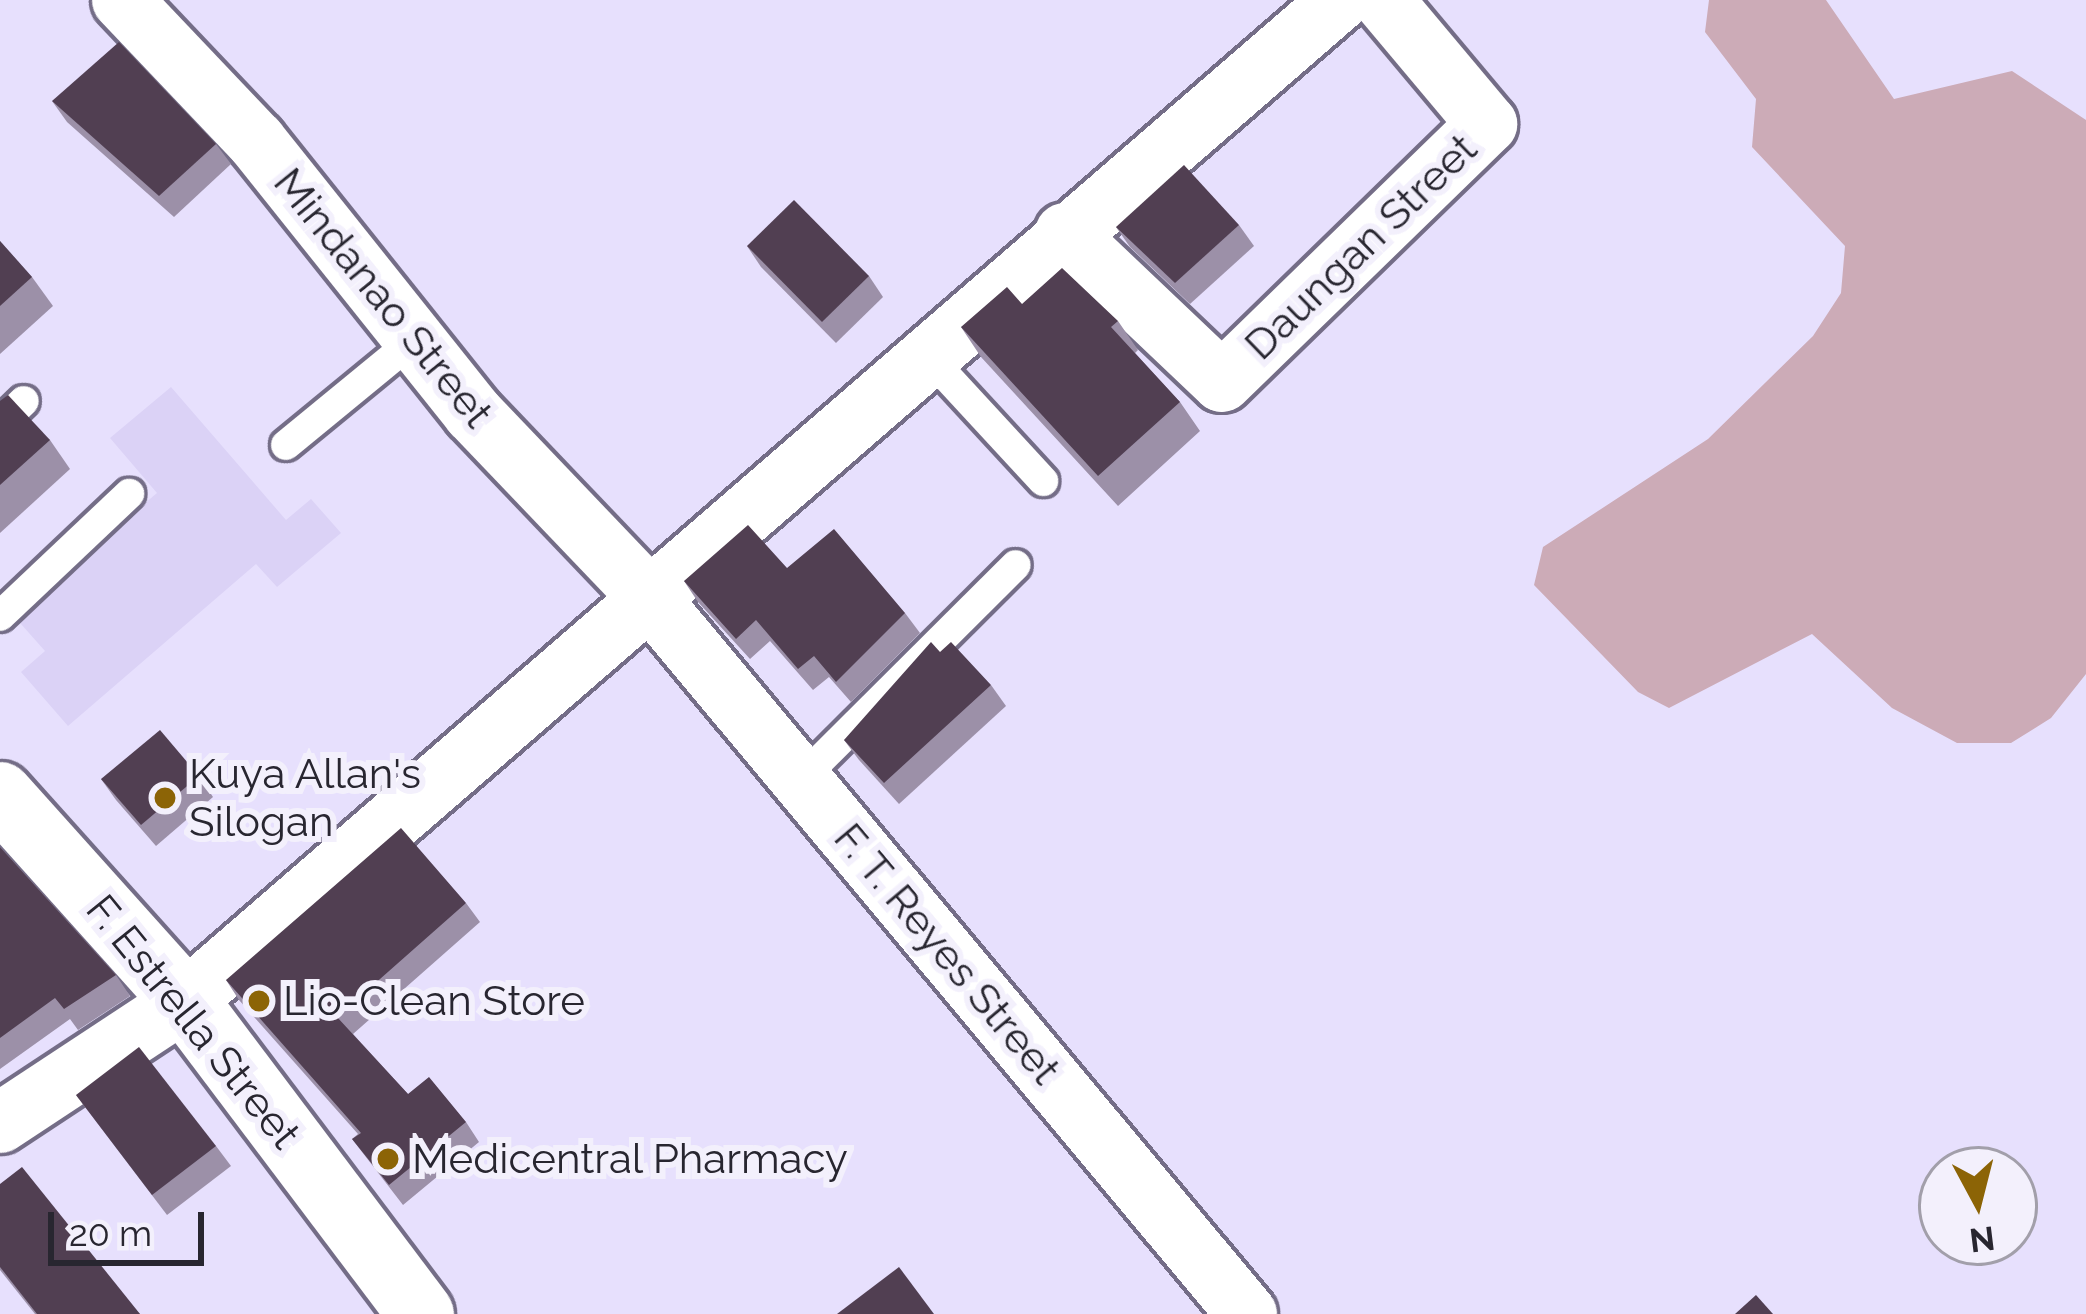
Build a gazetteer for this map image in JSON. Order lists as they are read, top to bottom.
{
  "streets": {
    "main road": ["F. Estrella Street"],
    "street": ["Daungan Street", "Mindanao Street", "F. T. Reyes Street"]
  },
  "crossings": [
    ["Mindanao Street", "F. T. Reyes Street"]
  ],
  "places": ["Kuya Allan's Silogan", "Lio-Clean Store", "Medicentral Pharmacy"],
  "scale_bar": "20 m",
  "north": "bottom"
}
